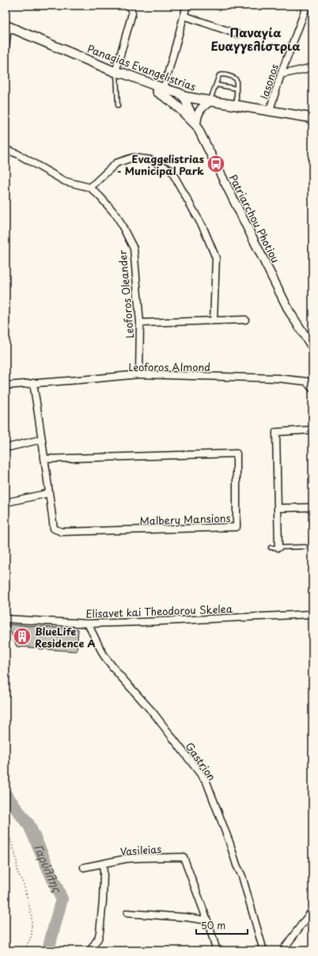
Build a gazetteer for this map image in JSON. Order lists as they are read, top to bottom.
{
  "streets": {
    "main road": ["Panagias Evangelistrias"],
    "street": [
      "Iasonos",
      "Patriarchou Photiou",
      "Leoforos Oleander",
      "Leoforos Almond",
      "Malbery Mansions",
      "Elisavet kai Theodorou Skelea",
      "Gastrion",
      "Vasileias"
    ]
  },
  "crossings": [
    ["Panagias Evangelistrias", "Iasonos"],
    ["Panagias Evangelistrias", "Patriarchou Photiou"],
    ["Leoforos Oleander", "Leoforos Almond"],
    ["Leoforos Almond", "Malbery Mansions"],
    ["Elisavet kai Theodorou Skelea", "Gastrion"]
  ],
  "districts": ["Παναγία Ευαγγελίστρια"],
  "water": ["Γαρύλλης"],
  "places": {
    "bus stop": ["Evaggelistrias - Municipal Park"],
    "building": ["BlueLife Residence A"]
  },
  "scale_bar": "50 m"
}
